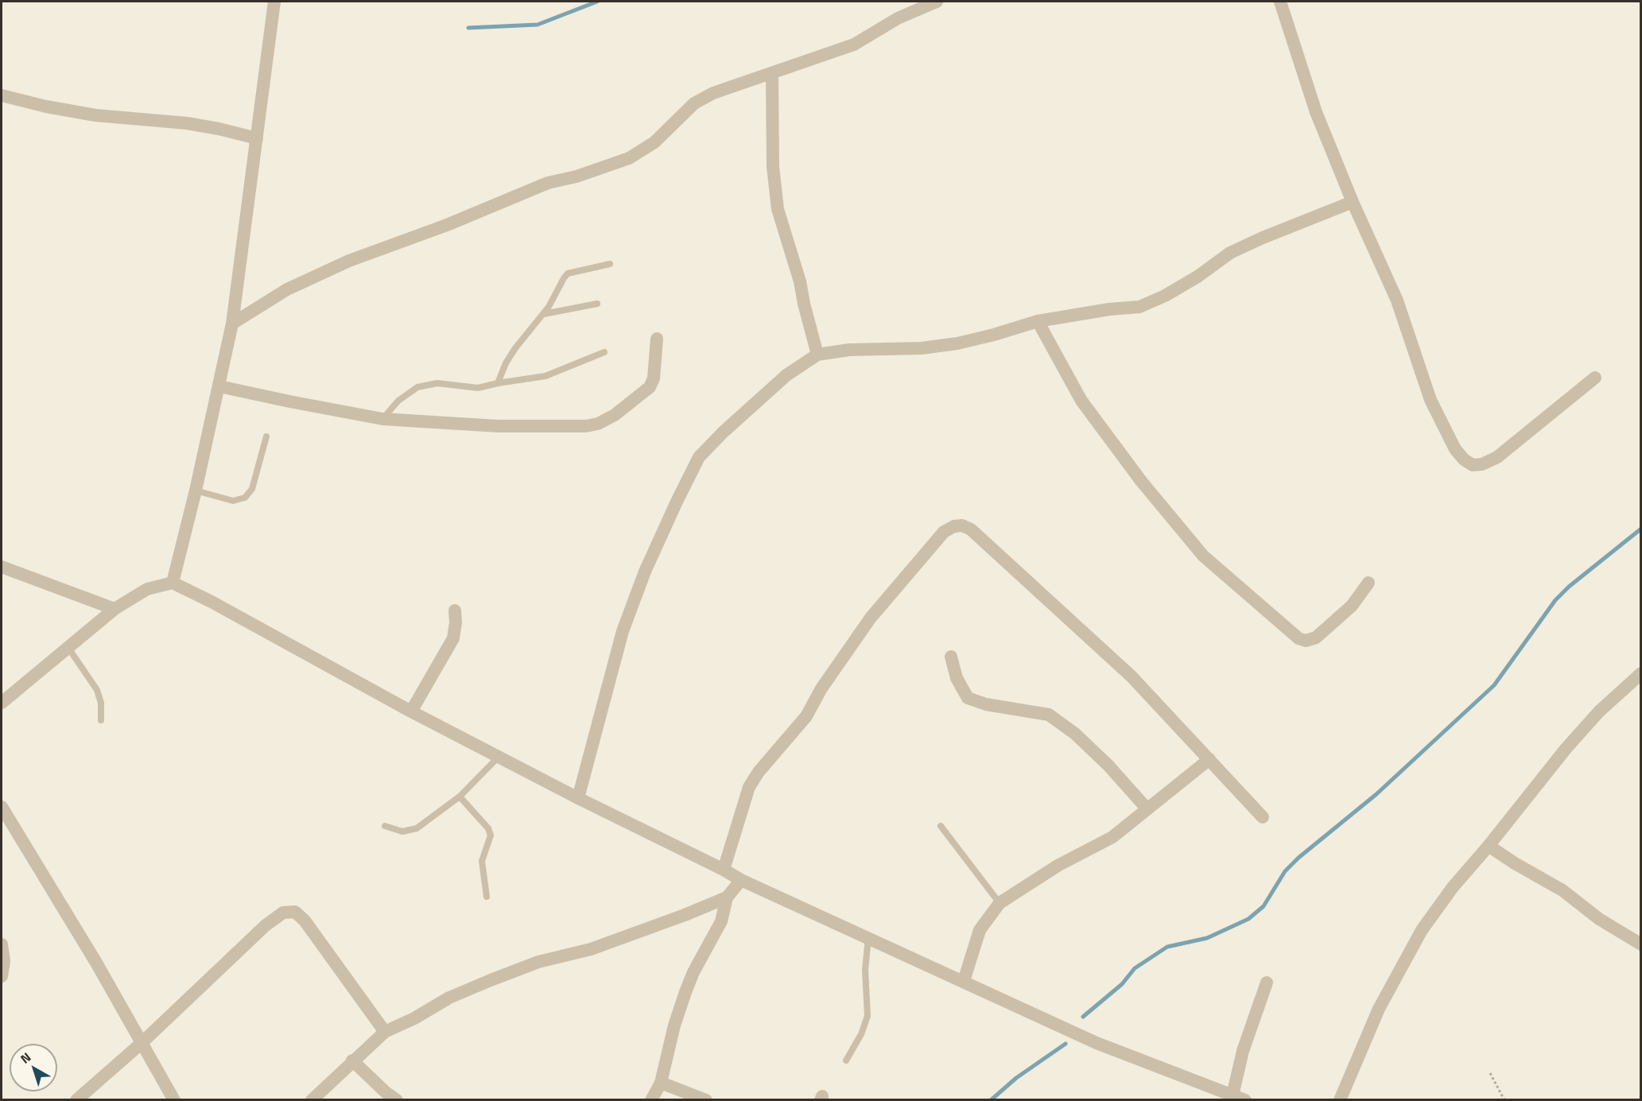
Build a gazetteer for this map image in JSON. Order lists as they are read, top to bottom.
{
  "north": "top left"
}
